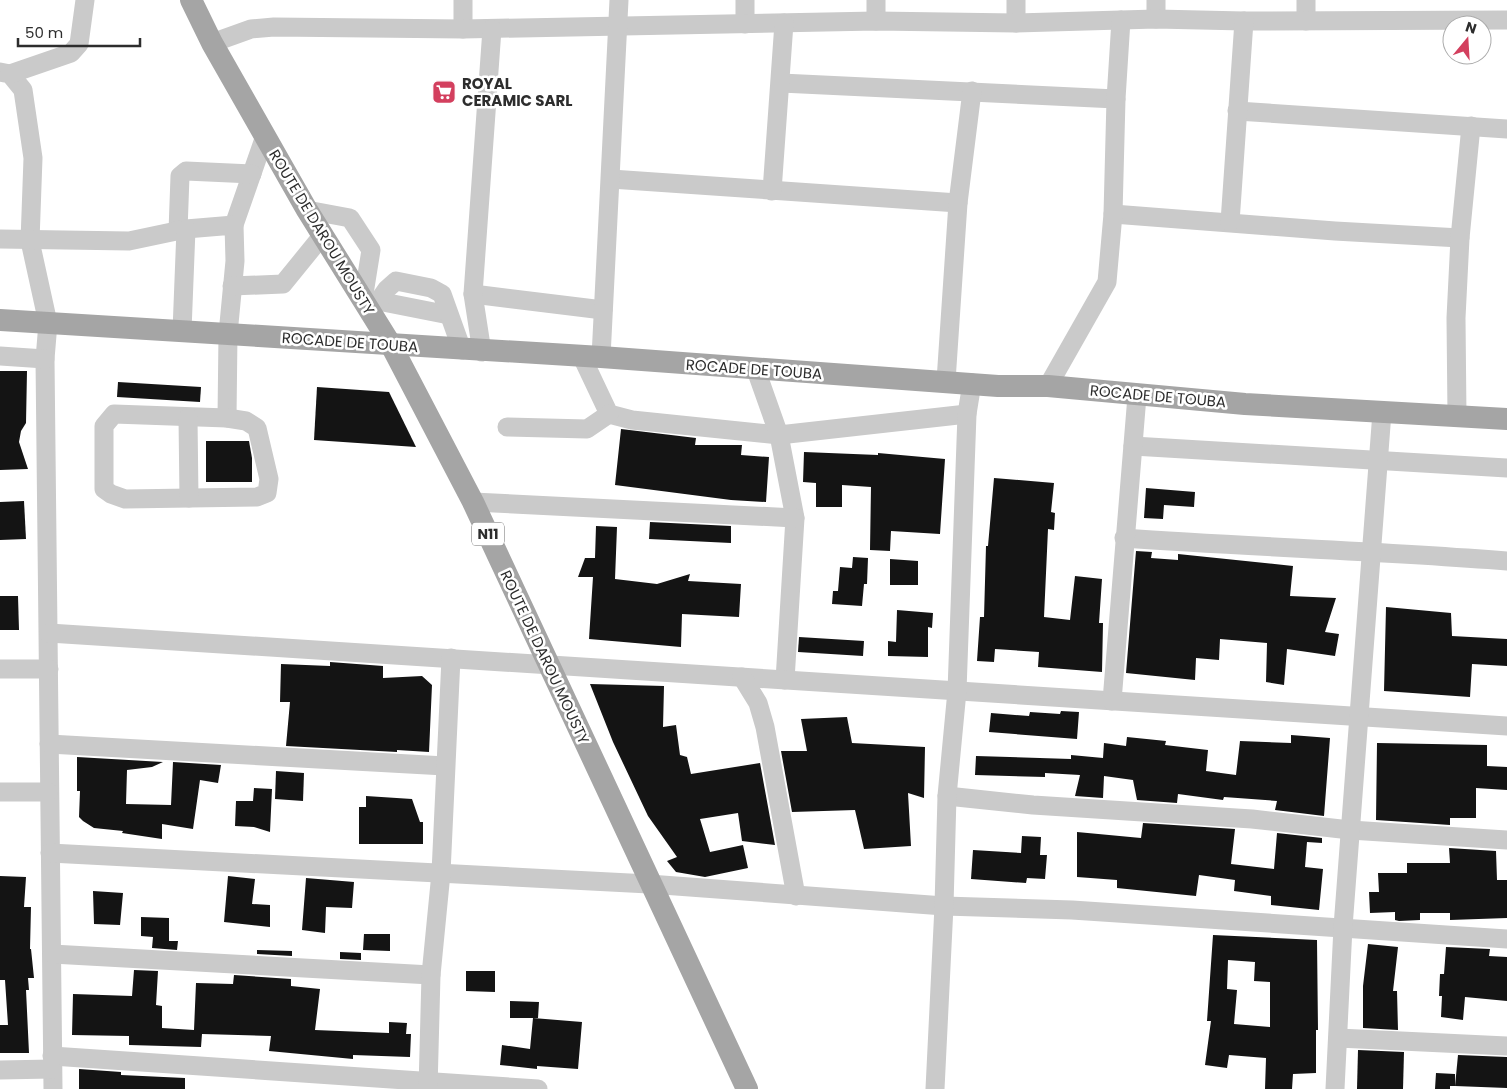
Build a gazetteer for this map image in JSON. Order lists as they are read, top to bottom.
{
  "streets": {
    "main road": ["ROUTE DE DAROU MOUSTY", "ROCADE DE TOUBA", "N11"]
  },
  "crossings": [
    ["ROUTE DE DAROU MOUSTY", "ROCADE DE TOUBA"]
  ],
  "places": {
    "supermarket": ["ROYAL CERAMIC SARL"]
  },
  "scale_bar": "50 m",
  "north": "top"
}
